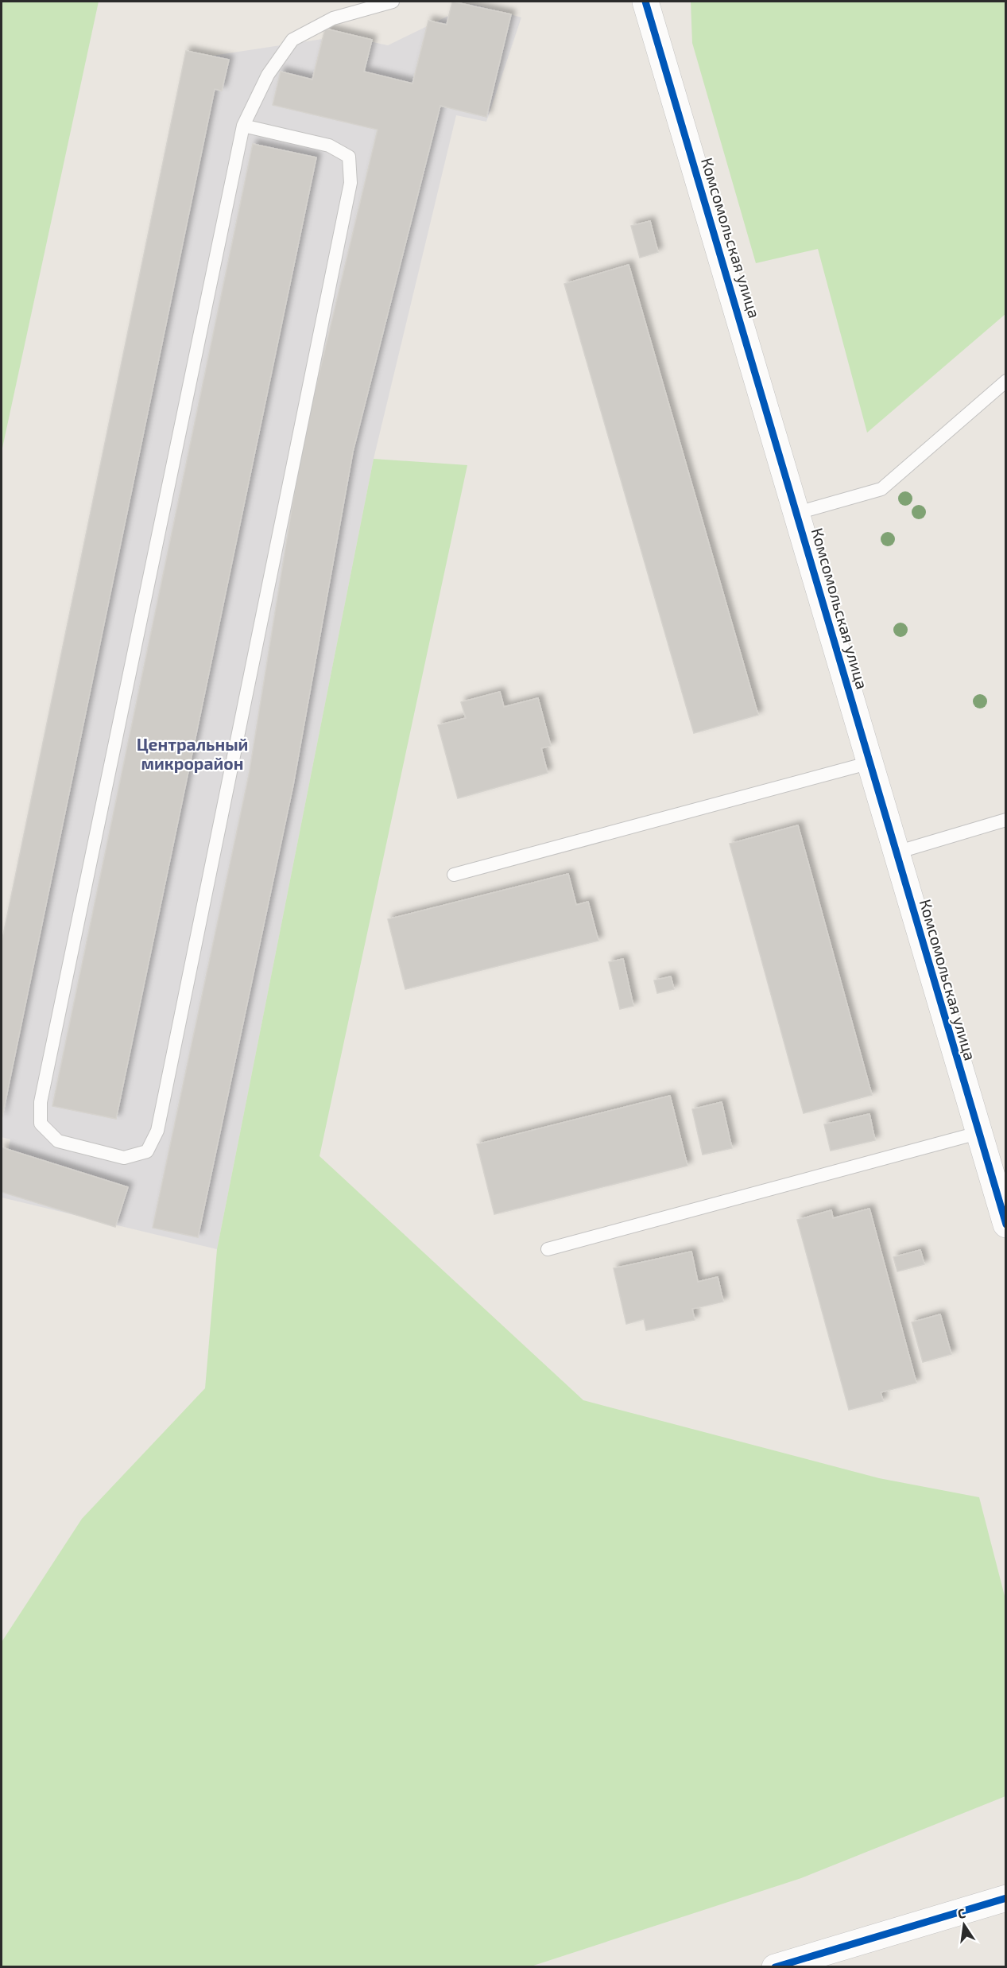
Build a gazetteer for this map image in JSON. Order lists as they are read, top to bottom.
{
  "streets": {
    "street": ["Комсомольская улица"]
  },
  "districts": ["Центральный микрорайон"],
  "north": "top"
}
